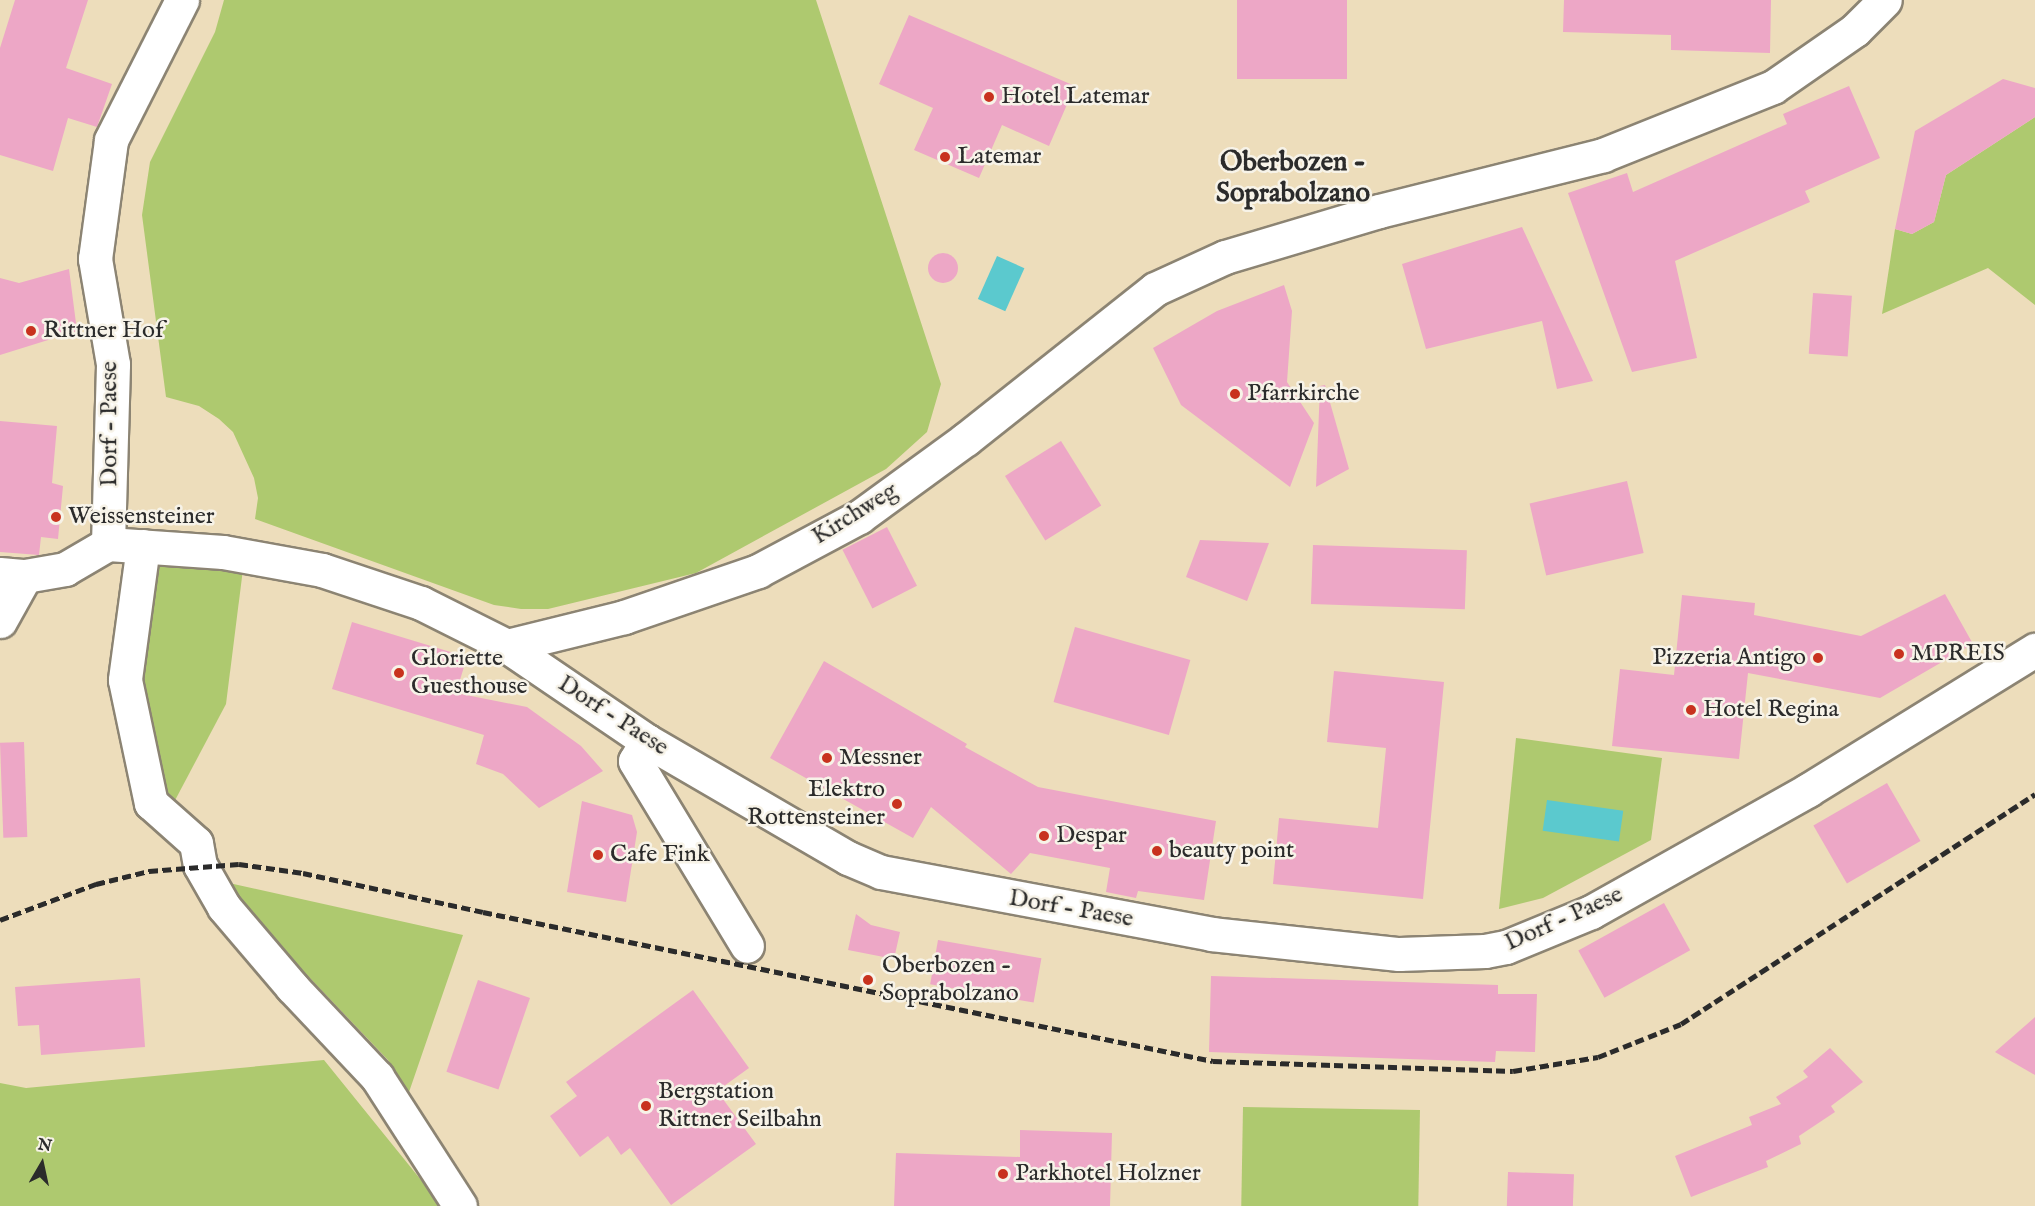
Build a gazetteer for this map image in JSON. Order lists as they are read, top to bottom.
{
  "streets": {
    "street": ["Dorf - Paese", "Kirchweg"]
  },
  "crossings": [
    ["Dorf - Paese", "Kirchweg"]
  ],
  "districts": ["Oberbozen - Soprabolzano"],
  "places": [
    "Hotel Latemar",
    "Latemar",
    "Rittner Hof",
    "Pfarrkirche",
    "Weissensteiner",
    "MPREIS",
    "Pizzeria Antigo",
    "Gloriette Guesthouse",
    "Hotel Regina",
    "Messner",
    "Elektro Rottensteiner",
    "Despar",
    "beauty point",
    "Cafe Fink",
    "Oberbozen - Soprabolzano",
    "Bergstation Rittner Seilbahn",
    "Parkhotel Holzner"
  ],
  "north": "top"
}
